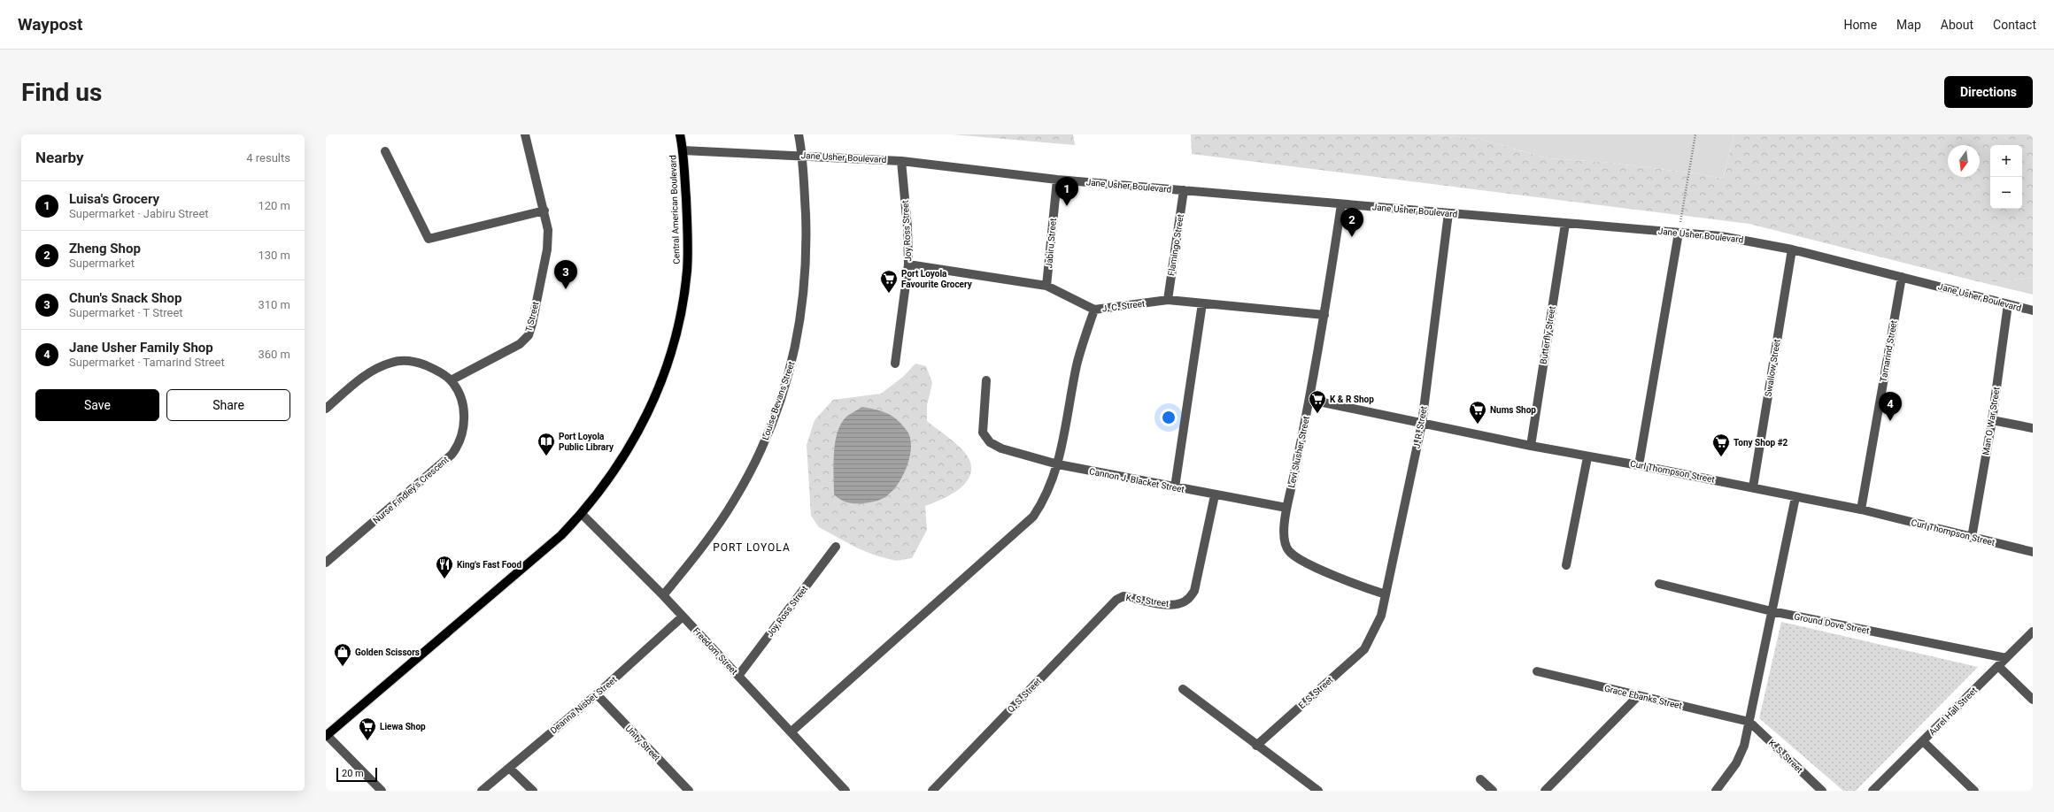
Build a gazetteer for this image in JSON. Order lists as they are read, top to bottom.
{
  "streets": {
    "main road": ["Central American Boulevard"],
    "street": [
      "Jane Usher Boulevard",
      "Joy Ross Street",
      "Jabiru Street",
      "Flamingo Street",
      "J. C. Street",
      "T Street",
      "Butterfly Street",
      "Tamarind Street",
      "Swallow Street",
      "Louise Bevans Street",
      "Man O War Street",
      "J. R. Street",
      "Levi Slusher Street",
      "Curl Thompson Street",
      "Cannon J. Blacket Street",
      "Nurse Findley's Crescent",
      "K. S. Street",
      "Ground Dove Street",
      "Freedom Street",
      "E. S. Street",
      "Q. S. Street",
      "Grace Ebanks Street",
      "Deanna Nisbet Street",
      "Aurel Hall Street",
      "Unity Street"
    ]
  },
  "crossings": [
    ["Jane Usher Boulevard", "Central American Boulevard"],
    ["Jane Usher Boulevard", "Joy Ross Street"],
    ["Jane Usher Boulevard", "Jabiru Street"],
    ["Jane Usher Boulevard", "Flamingo Street"],
    ["Jane Usher Boulevard", "Butterfly Street"],
    ["Jane Usher Boulevard", "Tamarind Street"],
    ["Jane Usher Boulevard", "Swallow Street"],
    ["Jane Usher Boulevard", "Louise Bevans Street"],
    ["Jane Usher Boulevard", "Man O War Street"],
    ["Jane Usher Boulevard", "J. R. Street"],
    ["Jane Usher Boulevard", "Levi Slusher Street"],
    ["Central American Boulevard", "Freedom Street"],
    ["Joy Ross Street", "J. C. Street"],
    ["Joy Ross Street", "Freedom Street"],
    ["Jabiru Street", "J. C. Street"],
    ["Flamingo Street", "J. C. Street"],
    ["J. C. Street", "Levi Slusher Street"],
    ["T Street", "Nurse Findley's Crescent"],
    ["Butterfly Street", "Curl Thompson Street"],
    ["Tamarind Street", "Curl Thompson Street"],
    ["Swallow Street", "Curl Thompson Street"],
    ["Louise Bevans Street", "Freedom Street"],
    ["Man O War Street", "Curl Thompson Street"],
    ["J. R. Street", "Levi Slusher Street"],
    ["J. R. Street", "Curl Thompson Street"],
    ["J. R. Street", "E. S. Street"],
    ["Levi Slusher Street", "Curl Thompson Street"],
    ["Levi Slusher Street", "Cannon J. Blacket Street"],
    ["Cannon J. Blacket Street", "K. S. Street"],
    ["K. S. Street", "Q. S. Street"],
    ["K. S. Street", "Grace Ebanks Street"],
    ["Ground Dove Street", "Aurel Hall Street"],
    ["Freedom Street", "Deanna Nisbet Street"],
    ["Deanna Nisbet Street", "Unity Street"]
  ],
  "districts": ["PORT LOYOLA"],
  "places": {
    "supermarket": [
      "Port Loyola Favourite Grocery",
      "K & R Shop",
      "Nums Shop",
      "Tony Shop #2",
      "Liewa Shop"
    ],
    "library": ["Port Loyola Public Library"],
    "restaurant": ["King's Fast Food"],
    "shop": ["Golden Scissors"]
  },
  "scale_bar": "20 m",
  "north": "bottom",
  "page": {
    "header": "Waypost",
    "nav": [
      "Home",
      "Map",
      "About",
      "Contact"
    ],
    "buttons": [
      "Directions",
      ["Save", "Share"]
    ],
    "title": "Find us",
    "heading": ["Nearby", "4 results"],
    "map_buttons": ["+", "−"],
    "pins": [
      "1",
      "2",
      "3",
      "4"
    ],
    "list": [
      {
        "mark": "1",
        "name": "Luisa's Grocery",
        "note": "Supermarket · Jabiru Street",
        "value": "120 m"
      },
      {
        "mark": "2",
        "name": "Zheng Shop",
        "note": "Supermarket",
        "value": "130 m"
      },
      {
        "mark": "3",
        "name": "Chun's Snack Shop",
        "note": "Supermarket · T Street",
        "value": "310 m"
      },
      {
        "mark": "4",
        "name": "Jane Usher Family Shop",
        "note": "Supermarket · Tamarind Street",
        "value": "360 m"
      }
    ],
    "scale": "20 m"
  }
}
